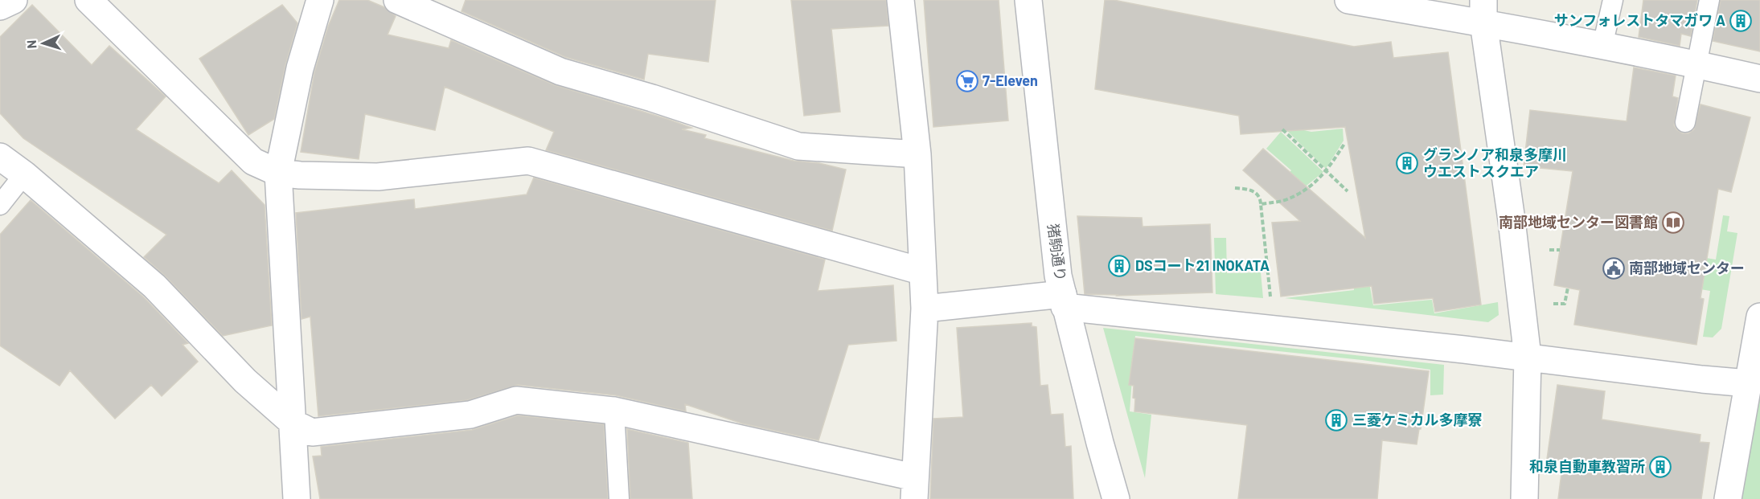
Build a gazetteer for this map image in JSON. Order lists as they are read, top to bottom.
{
  "streets": {
    "street": ["猪駒通り"]
  },
  "places": {
    "building": [
      "サンフォレストタマガワ A",
      "グランノア和泉多摩川 ウエストスクエア",
      "DSコート21 INOKATA",
      "三菱ケミカル多摩寮",
      "和泉自動車教習所"
    ],
    "supermarket": ["7-Eleven"],
    "library": ["南部地域センター図書館"],
    "public building": ["南部地域センター"]
  },
  "north": "left"
}
